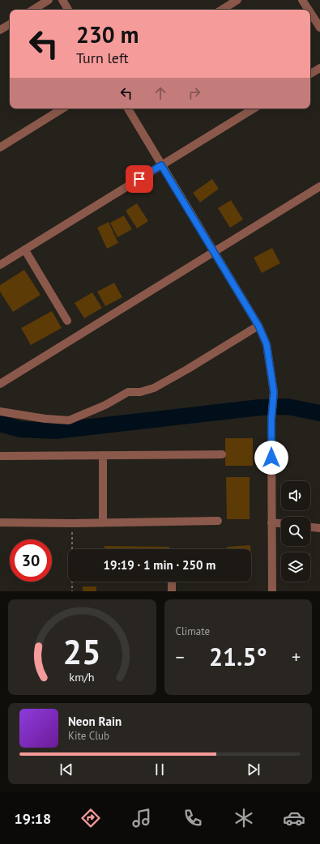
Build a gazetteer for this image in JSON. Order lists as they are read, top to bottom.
{
  "page": {
    "turn": ["230 m", "Turn left"],
    "limit": "30",
    "trip": "19:19 · 1 min · 250 m",
    "tile": "Climate",
    "heat": ["−", "21.5°", "+"],
    "song": ["Neon Rain", "Kite Club"],
    "tabs": "19:18",
    "gauge": ["25", "km/h"]
  }
}
